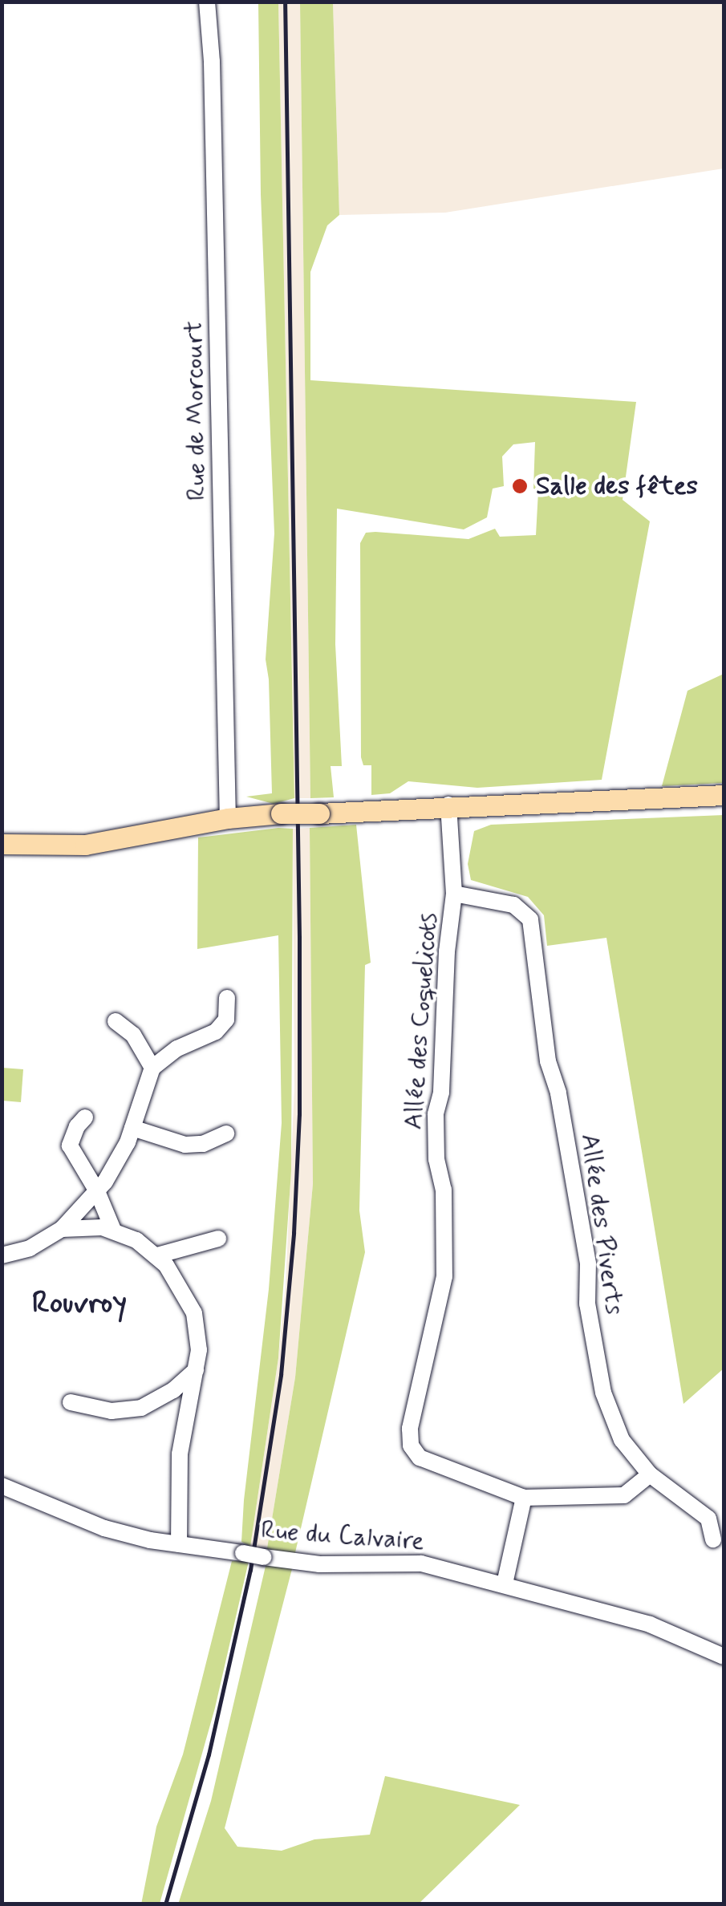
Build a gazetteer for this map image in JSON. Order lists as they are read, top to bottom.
{
  "streets": {
    "street": [
      "Rue de Morcourt",
      "Allée des Coquelicots",
      "Allée des Piverts",
      "Rue du Calvaire"
    ]
  },
  "crossings": [
    ["Allée des Coquelicots", "Allée des Piverts"]
  ],
  "districts": ["Rouvroy"],
  "places": ["Salle des fêtes"]
}
